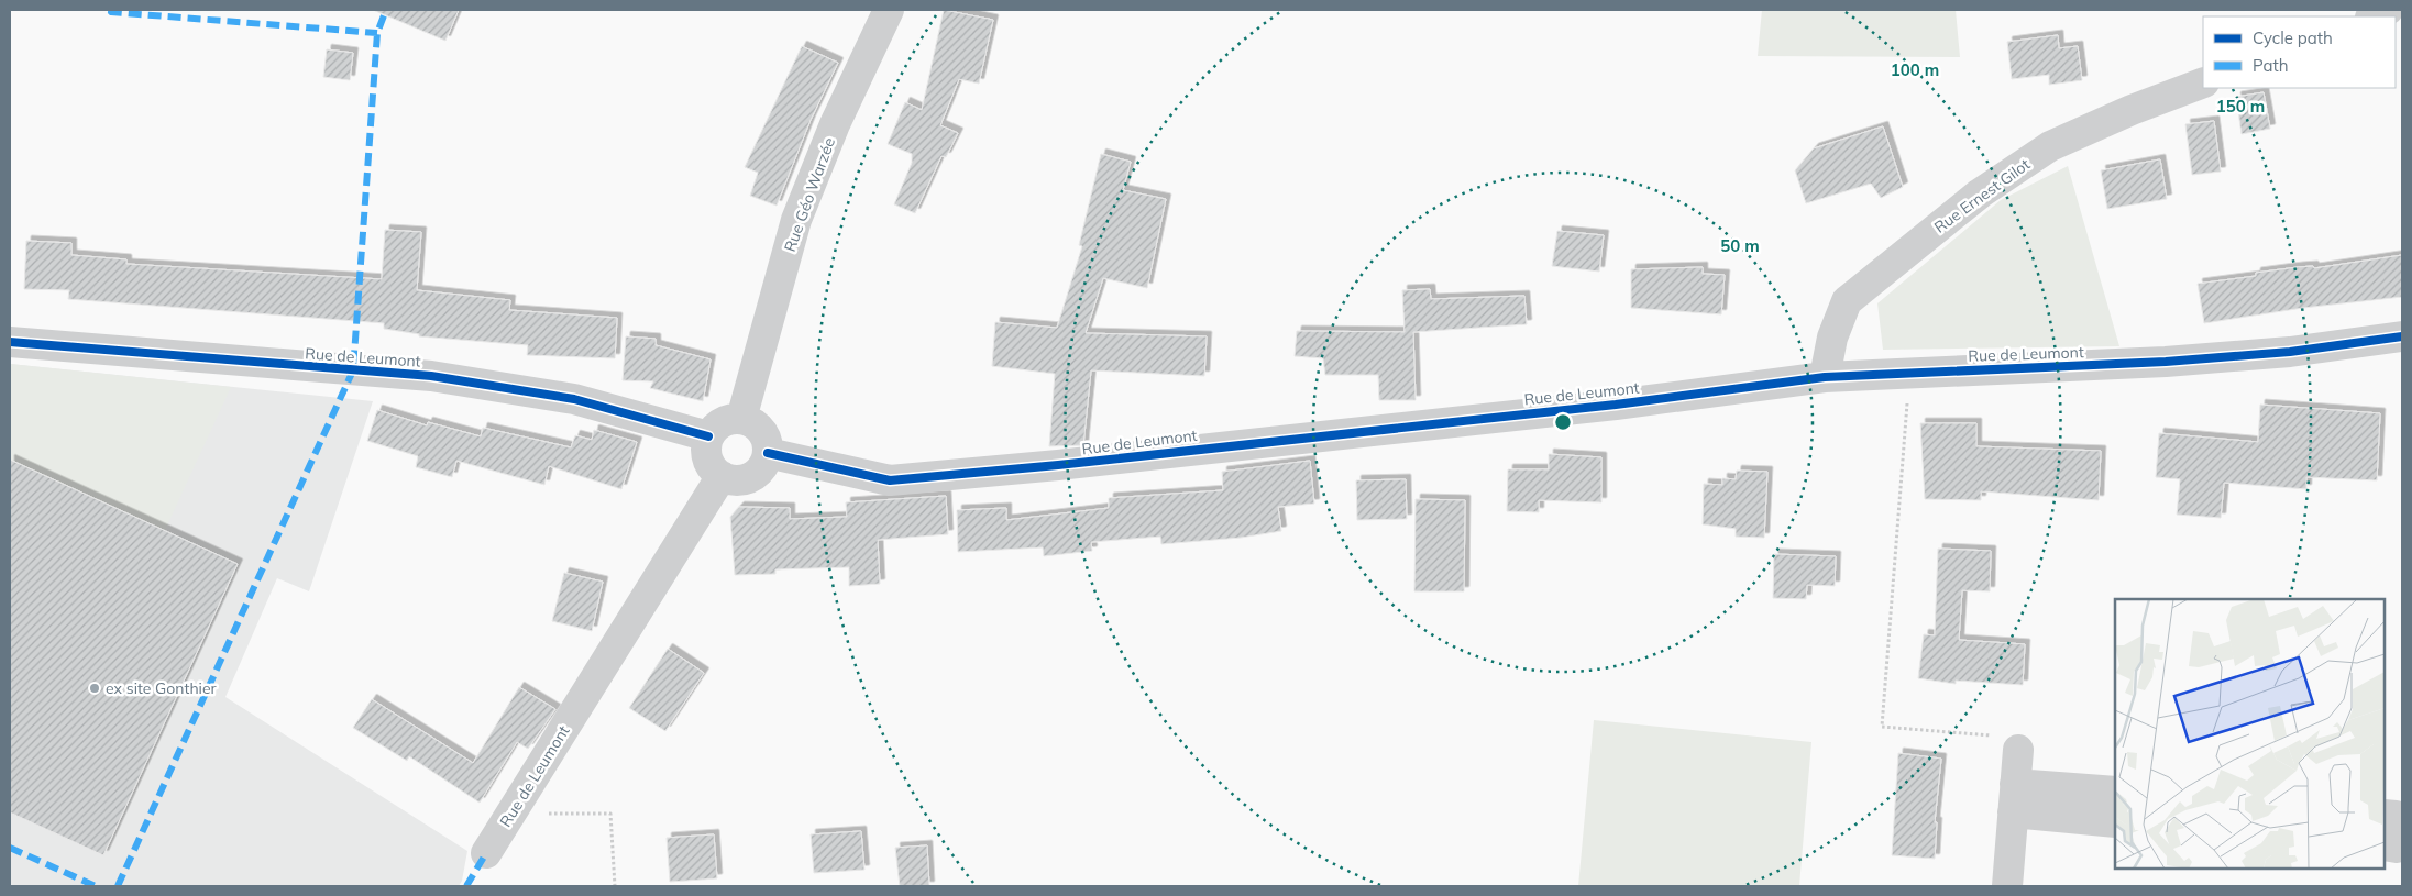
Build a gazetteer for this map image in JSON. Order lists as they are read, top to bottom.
{
  "streets": {
    "street": ["Rue Géo Warzée", "Rue Ernest Gilot", "Rue de Leumont"]
  },
  "crossings": [
    ["Rue Géo Warzée", "Rue de Leumont"],
    ["Rue Ernest Gilot", "Rue de Leumont"]
  ],
  "places": ["ex site Gonthier"],
  "legend": ["Cycle path", "Path"],
  "rings": ["100 m", "150 m", "50 m"]
}
